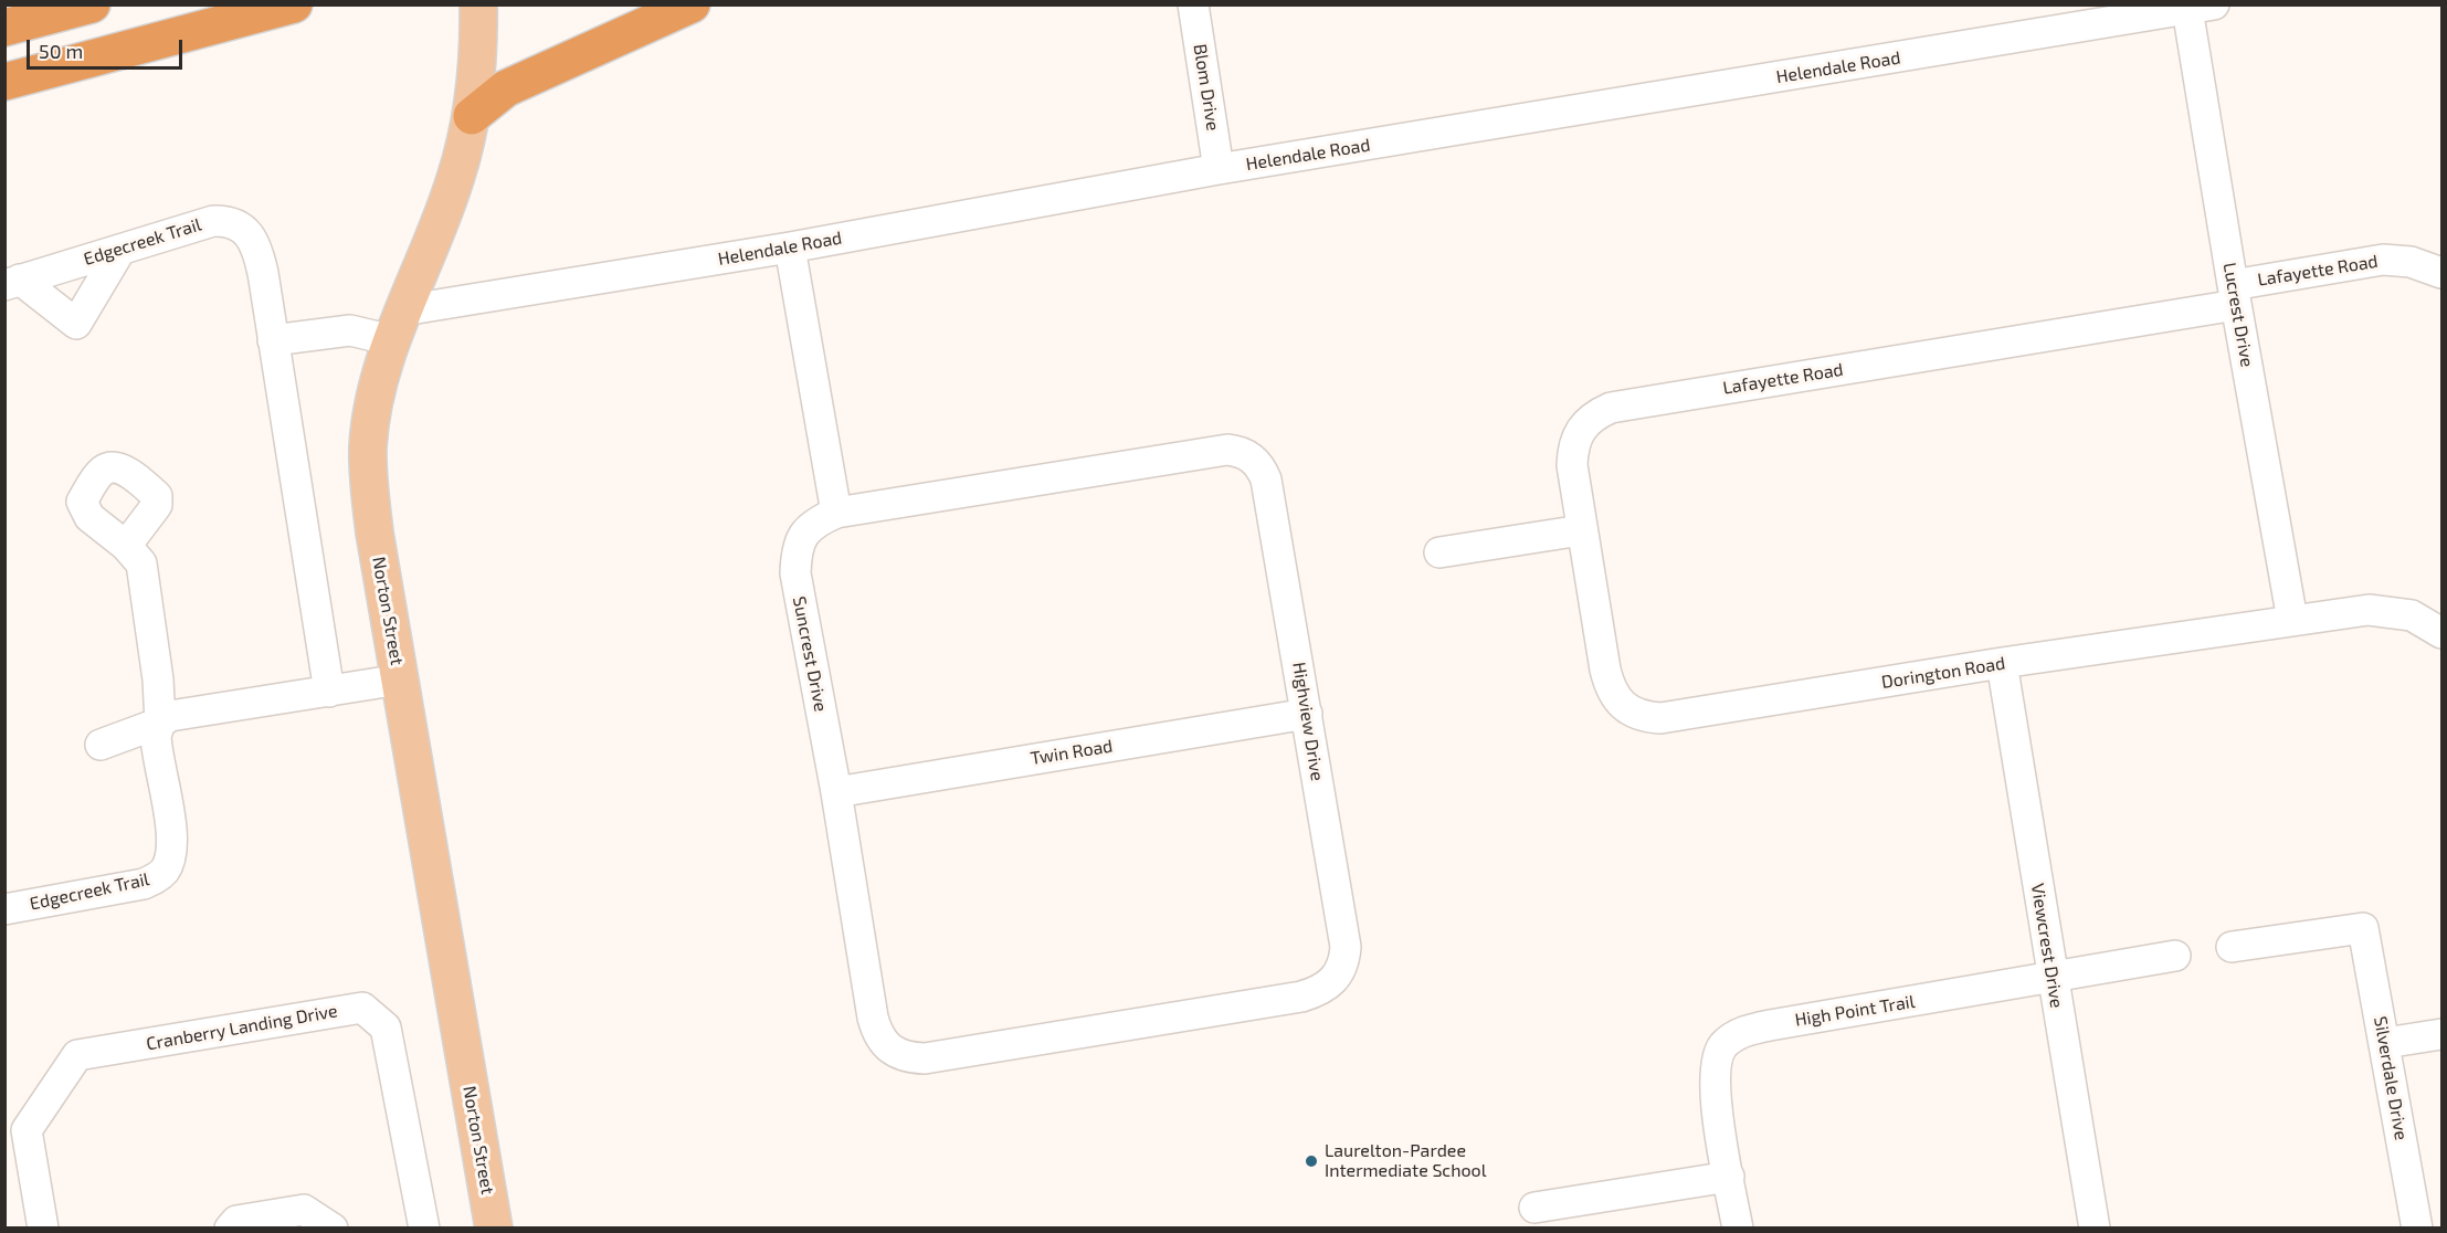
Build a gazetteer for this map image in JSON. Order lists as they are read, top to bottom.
{
  "streets": {
    "main road": ["Norton Street"],
    "street": [
      "Helendale Road",
      "Blom Drive",
      "Edgecreek Trail",
      "Lafayette Road",
      "Lucrest Drive",
      "Suncrest Drive",
      "Dorington Road",
      "Highview Drive",
      "Twin Road",
      "Viewcrest Drive",
      "High Point Trail",
      "Cranberry Landing Drive",
      "Silverdale Drive"
    ]
  },
  "crossings": [
    ["Helendale Road", "Blom Drive"],
    ["Helendale Road", "Lucrest Drive"],
    ["Helendale Road", "Norton Street"],
    ["Lafayette Road", "Lucrest Drive"],
    ["Lafayette Road", "Dorington Road"],
    ["Lucrest Drive", "Dorington Road"],
    ["Suncrest Drive", "Highview Drive"],
    ["Suncrest Drive", "Twin Road"],
    ["Dorington Road", "Viewcrest Drive"],
    ["Highview Drive", "Twin Road"],
    ["Viewcrest Drive", "High Point Trail"]
  ],
  "places": ["Laurelton-Pardee Intermediate School"],
  "scale_bar": "50 m"
}
